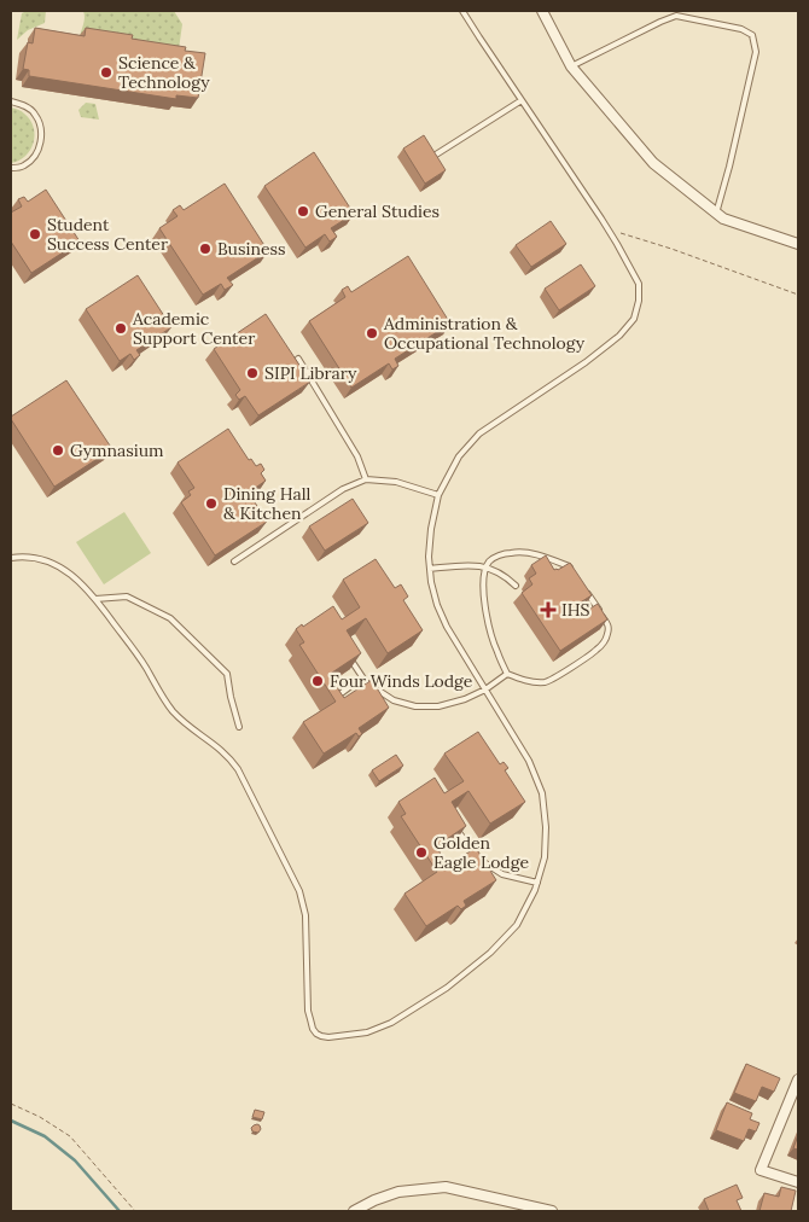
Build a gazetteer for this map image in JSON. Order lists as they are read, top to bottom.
{
  "places": {
    "other": [
      "Science & Technology",
      "General Studies",
      "Student Success Center",
      "Business",
      "Academic Support Center",
      "Administration & Occupational Technology",
      "SIPI Library",
      "Gymnasium",
      "Dining Hall & Kitchen",
      "Four Winds Lodge",
      "Golden Eagle Lodge"
    ],
    "health": ["IHS"]
  }
}
